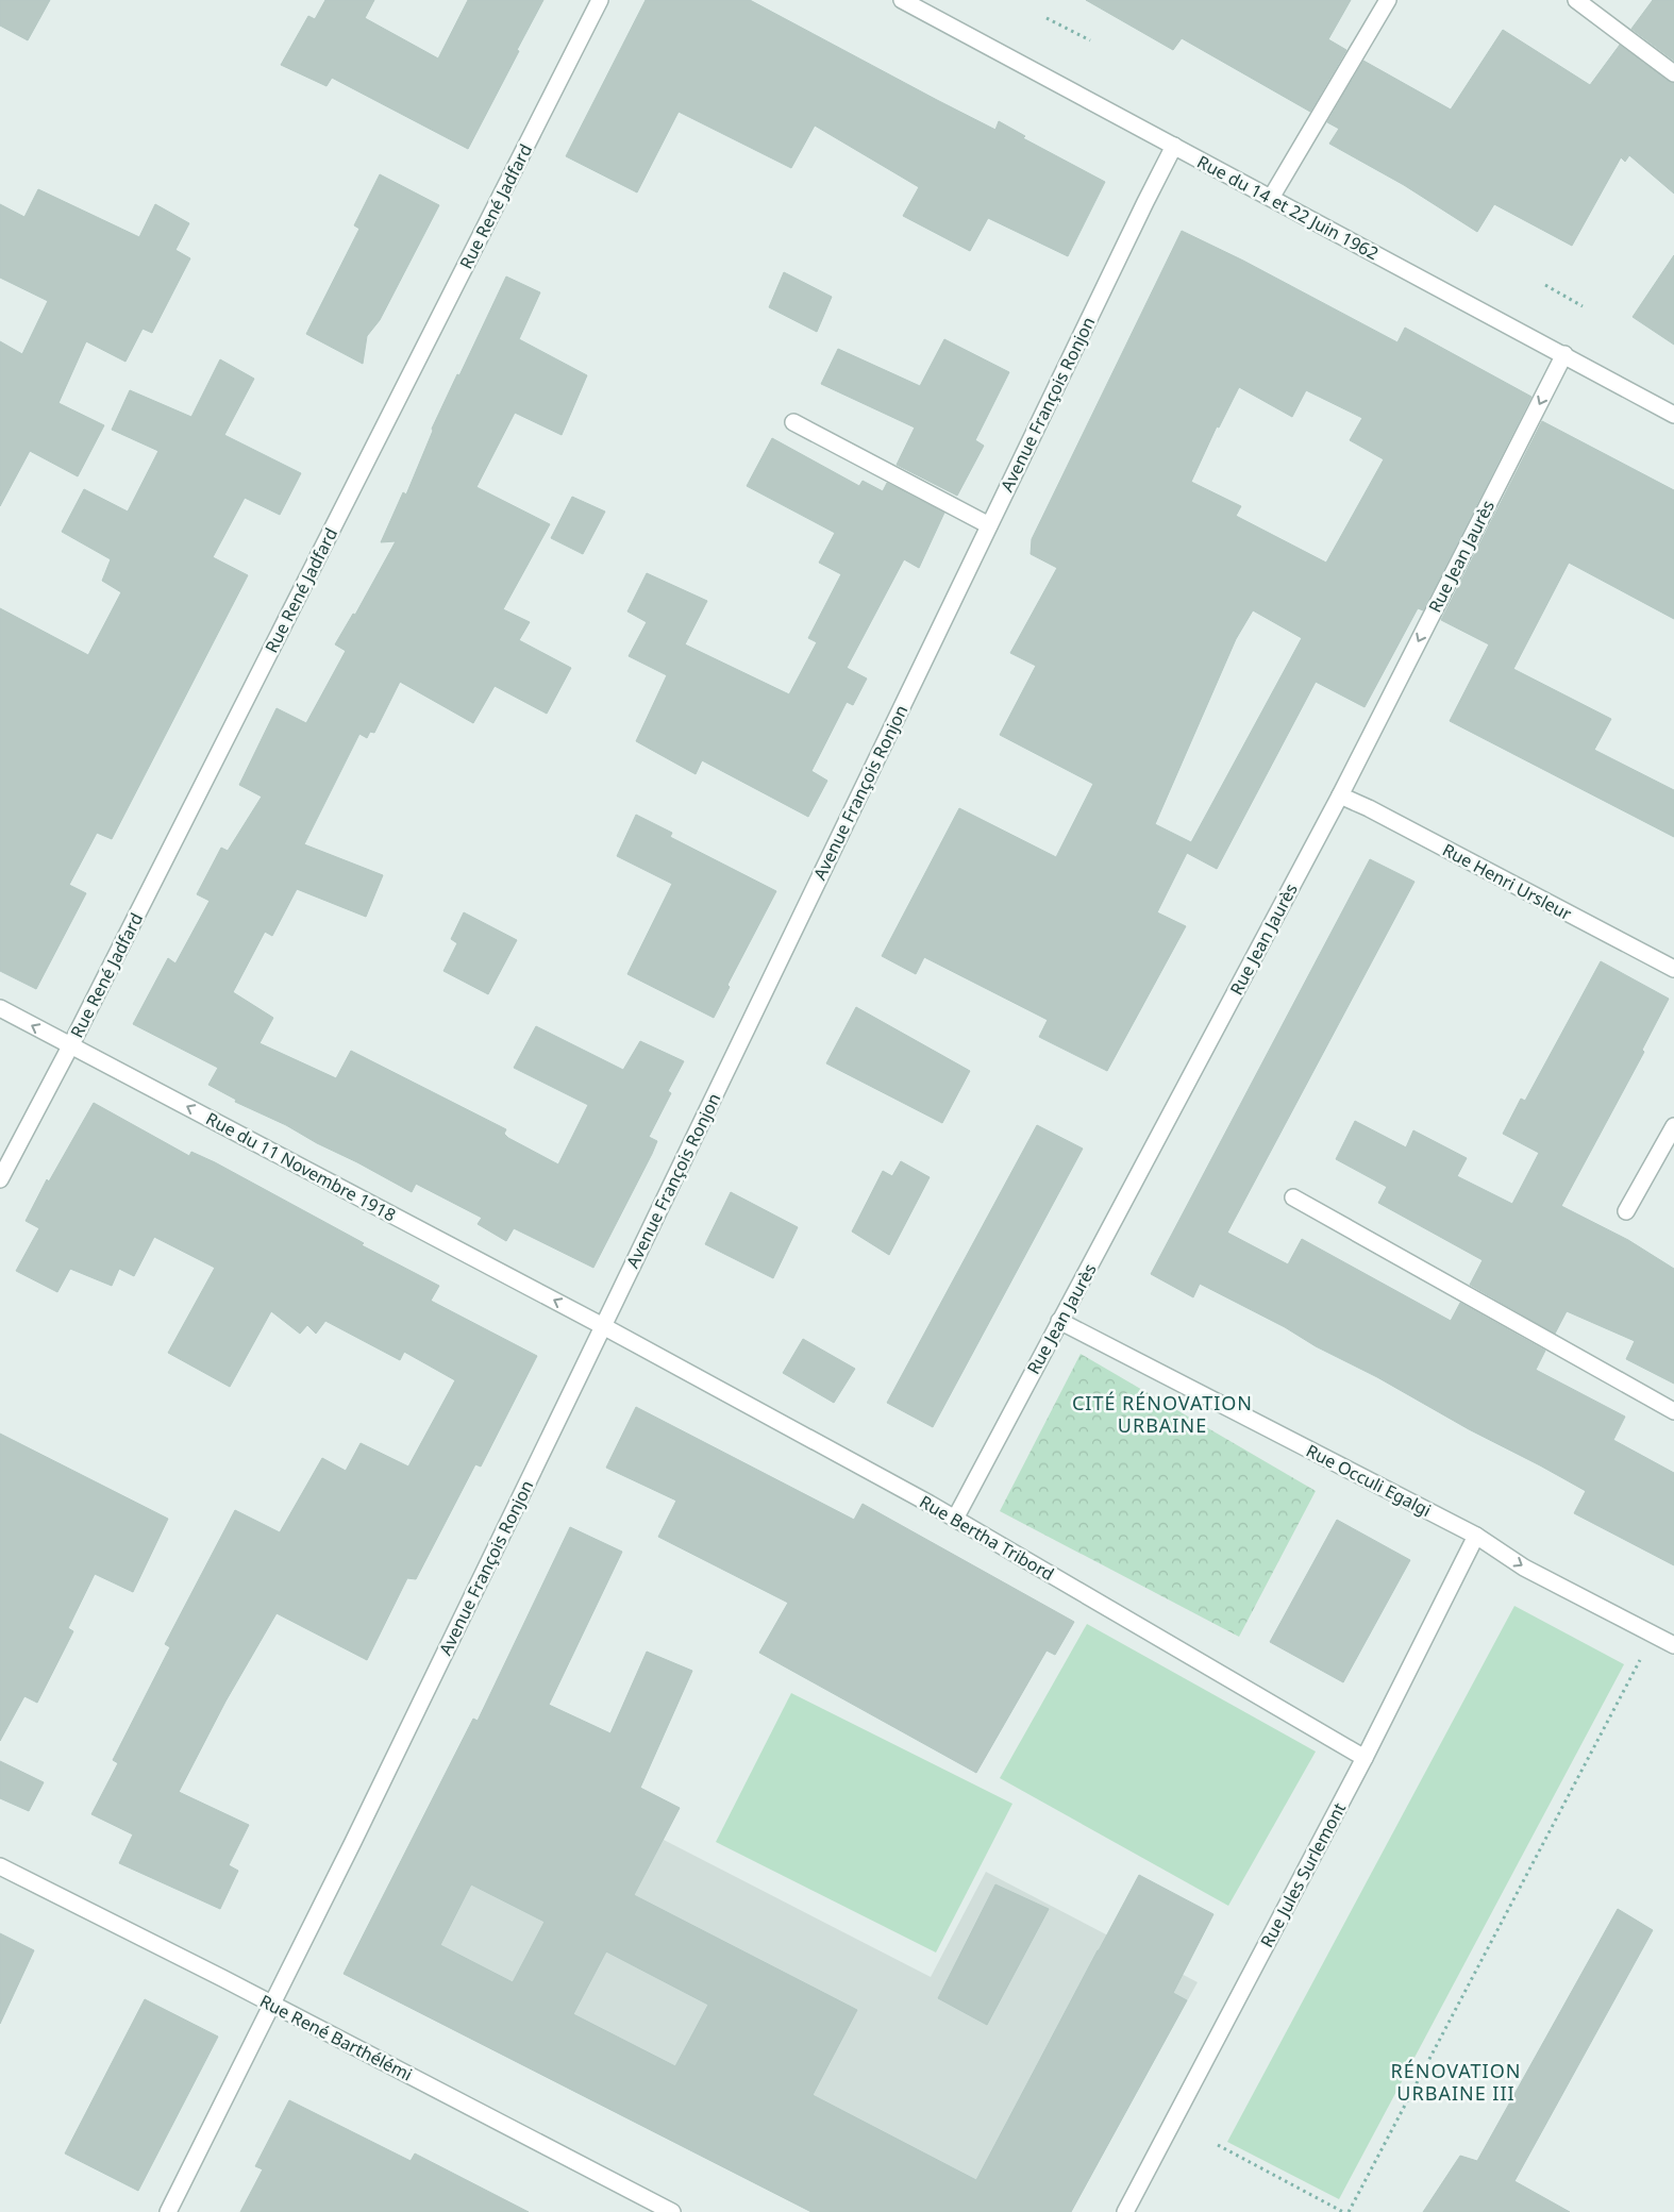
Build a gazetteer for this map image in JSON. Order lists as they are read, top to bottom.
{
  "streets": {
    "street": [
      "Rue René Jadfard",
      "Rue du 14 et 22 Juin 1962",
      "Avenue François Ronjon",
      "Rue Jean Jaurès",
      "Rue Henri Ursleur",
      "Rue du 11 Novembre 1918",
      "Rue Occuli Egalgi",
      "Rue Bertha Tribord",
      "Rue Jules Surlemont",
      "Rue René Barthélémi"
    ]
  },
  "crossings": [
    ["Rue René Jadfard", "Rue du 11 Novembre 1918"],
    ["Rue du 14 et 22 Juin 1962", "Avenue François Ronjon"],
    ["Rue du 14 et 22 Juin 1962", "Rue Jean Jaurès"],
    ["Avenue François Ronjon", "Rue du 11 Novembre 1918"],
    ["Avenue François Ronjon", "Rue Bertha Tribord"],
    ["Avenue François Ronjon", "Rue René Barthélémi"],
    ["Rue Jean Jaurès", "Rue Henri Ursleur"],
    ["Rue Jean Jaurès", "Rue Occuli Egalgi"],
    ["Rue Jean Jaurès", "Rue Bertha Tribord"],
    ["Rue du 11 Novembre 1918", "Rue Bertha Tribord"],
    ["Rue Occuli Egalgi", "Rue Jules Surlemont"],
    ["Rue Bertha Tribord", "Rue Jules Surlemont"]
  ],
  "one_way": ["Rue Jean Jaurès", "Rue du 11 Novembre 1918"],
  "districts": ["CITÉ RÉNOVATION URBAINE", "RÉNOVATION URBAINE III"]
}
